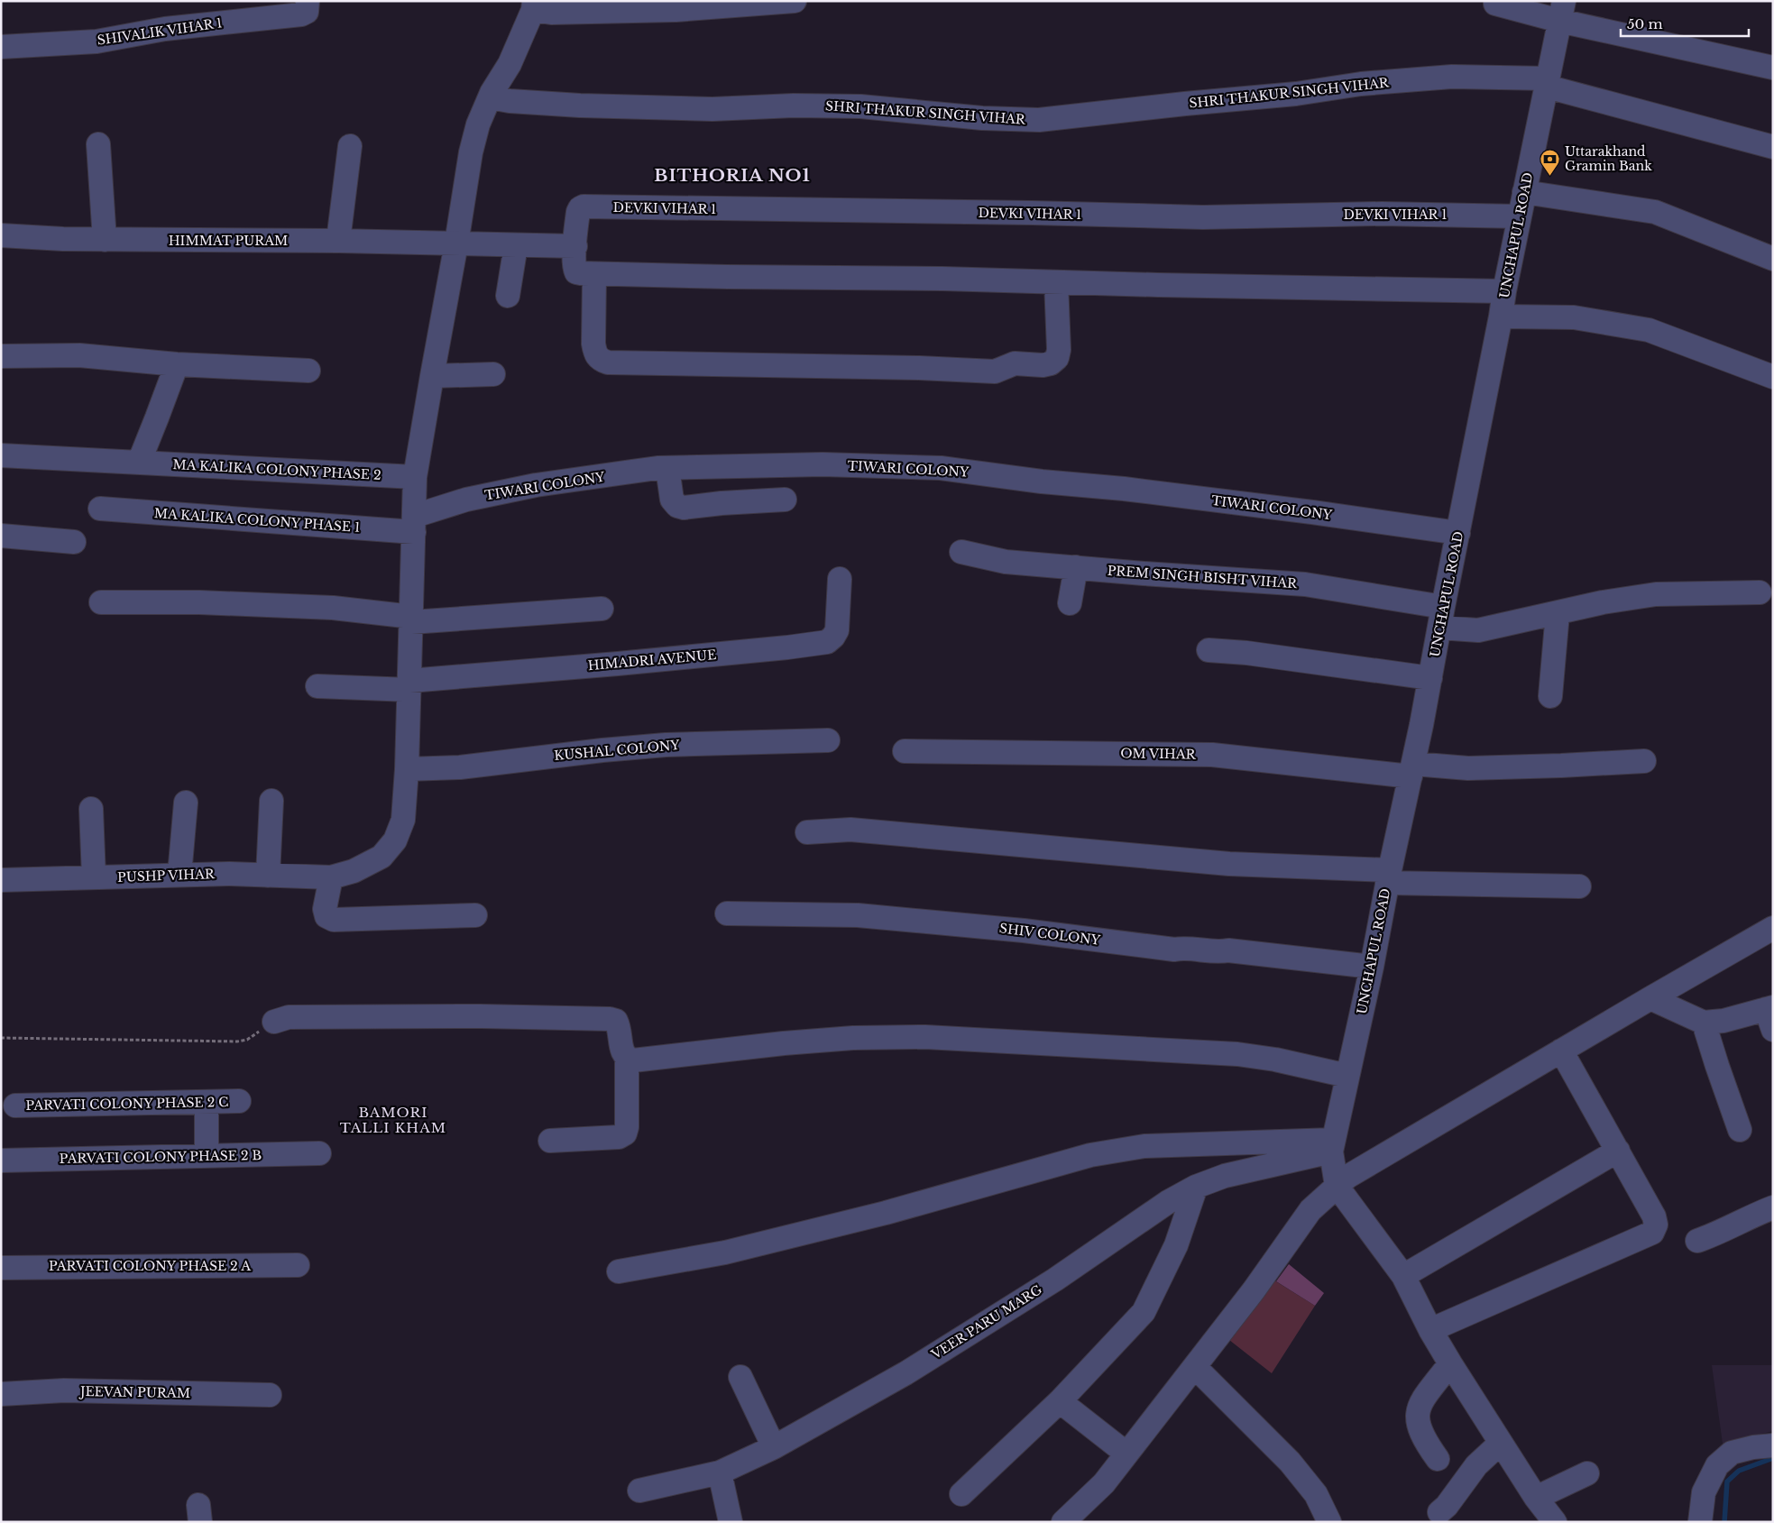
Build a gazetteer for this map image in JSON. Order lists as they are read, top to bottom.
{
  "streets": {
    "street": [
      "SHIVALIK VIHAR 1",
      "SHRI THAKUR SINGH VIHAR",
      "DEVKI VIHAR 1",
      "UNCHAPUL ROAD",
      "HIMMAT PURAM",
      "TIWARI COLONY",
      "MA KALIKA COLONY PHASE 2",
      "MA KALIKA COLONY PHASE 1",
      "PREM SINGH BISHT VIHAR",
      "HIMADRI AVENUE",
      "KUSHAL COLONY",
      "OM VIHAR",
      "PUSHP VIHAR",
      "SHIV COLONY",
      "PARVATI COLONY PHASE 2 C",
      "PARVATI COLONY PHASE 2 B",
      "PARVATI COLONY PHASE 2 A",
      "VEER PARU MARG",
      "JEEVAN PURAM"
    ]
  },
  "crossings": [
    ["SHRI THAKUR SINGH VIHAR", "UNCHAPUL ROAD"],
    ["SHRI THAKUR SINGH VIHAR", "PUSHP VIHAR"],
    ["DEVKI VIHAR 1", "UNCHAPUL ROAD"],
    ["DEVKI VIHAR 1", "HIMMAT PURAM"],
    ["UNCHAPUL ROAD", "TIWARI COLONY"],
    ["UNCHAPUL ROAD", "PREM SINGH BISHT VIHAR"],
    ["UNCHAPUL ROAD", "OM VIHAR"],
    ["UNCHAPUL ROAD", "SHIV COLONY"],
    ["UNCHAPUL ROAD", "VEER PARU MARG"],
    ["HIMMAT PURAM", "PUSHP VIHAR"],
    ["TIWARI COLONY", "MA KALIKA COLONY PHASE 1"],
    ["TIWARI COLONY", "PUSHP VIHAR"],
    ["MA KALIKA COLONY PHASE 2", "PUSHP VIHAR"],
    ["MA KALIKA COLONY PHASE 1", "PUSHP VIHAR"],
    ["HIMADRI AVENUE", "PUSHP VIHAR"],
    ["KUSHAL COLONY", "PUSHP VIHAR"]
  ],
  "districts": ["BITHORIA NO1", "BAMORI TALLI KHAM"],
  "places": {
    "bank": ["Uttarakhand Gramin Bank"]
  },
  "scale_bar": "50 m"
}
